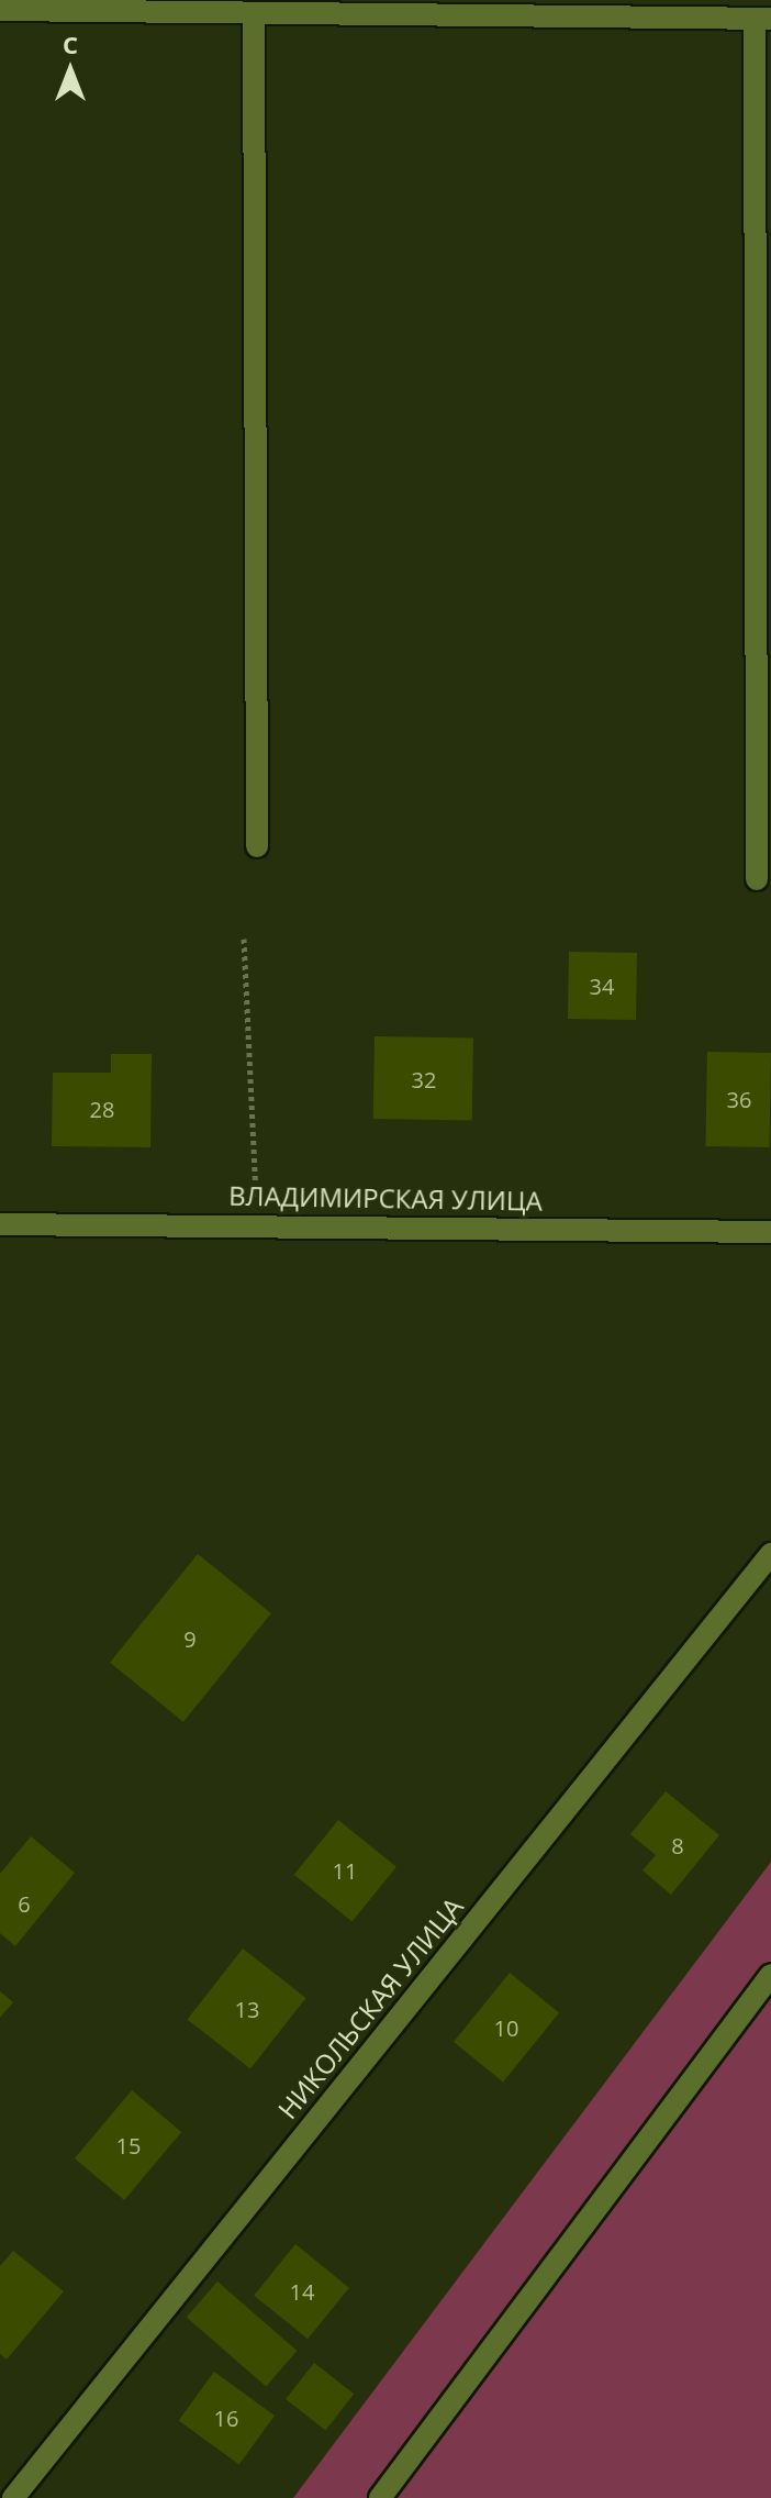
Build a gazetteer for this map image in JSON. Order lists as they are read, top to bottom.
{
  "streets": {
    "street": ["ВЛАДИМИРСКАЯ УЛИЦА", "НИКОЛЬСКАЯ УЛИЦА"]
  },
  "house_numbers": [
    "34",
    "32",
    "36",
    "28",
    "9",
    "8",
    "11",
    "6",
    "13",
    "10",
    "15",
    "14",
    "16"
  ],
  "north": "top"
}
